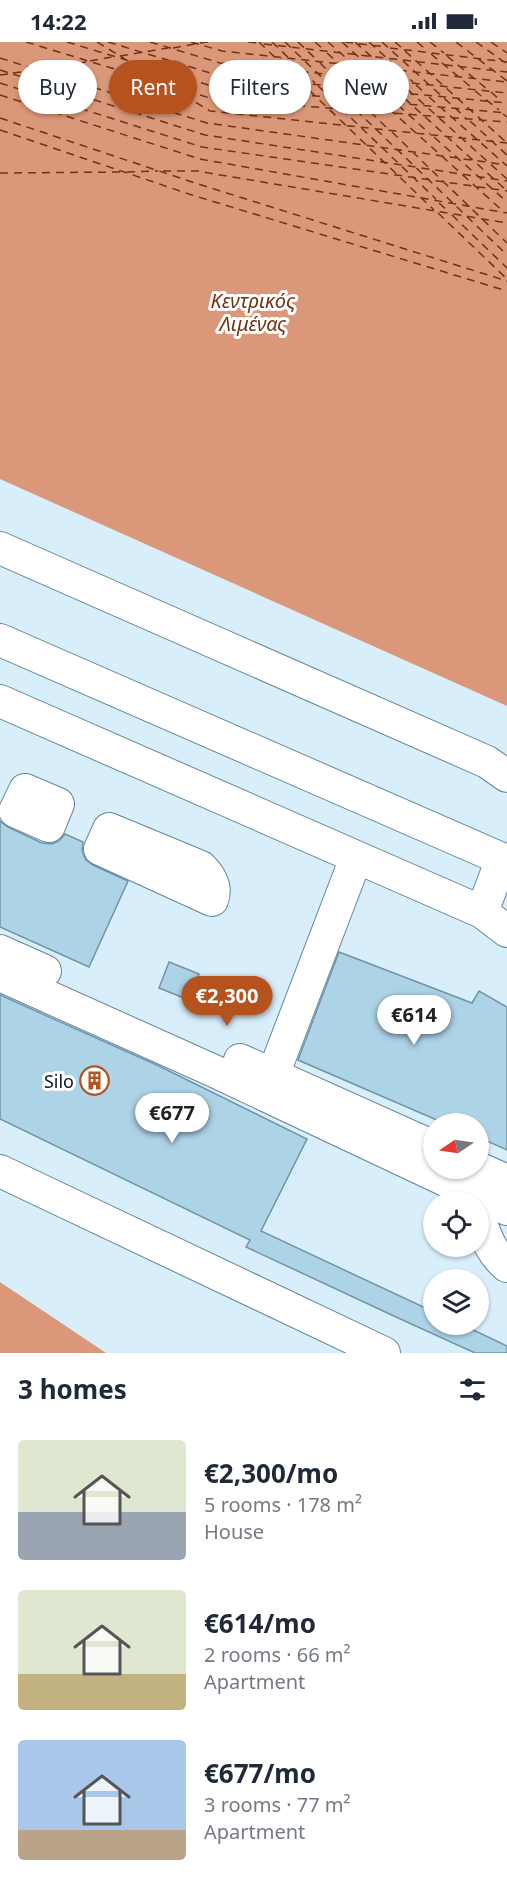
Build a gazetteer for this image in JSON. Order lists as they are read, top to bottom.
{
  "water": ["Κεντρικός Λιμένας"],
  "places": {
    "building": ["Silo"]
  },
  "north": "left",
  "page": {
    "status": "14:22",
    "chip": [
      "Buy",
      "Rent",
      "Filters",
      "New"
    ],
    "price": ["€2,300", "€614", "€677"],
    "heading": "3 homes",
    "list": [
      {
        "name": "€2,300/mo",
        "note": "5 rooms · 178 m² · House"
      },
      {
        "name": "€614/mo",
        "note": "2 rooms · 66 m² · Apartment"
      },
      {
        "name": "€677/mo",
        "note": "3 rooms · 77 m² · Apartment"
      }
    ]
  }
}
